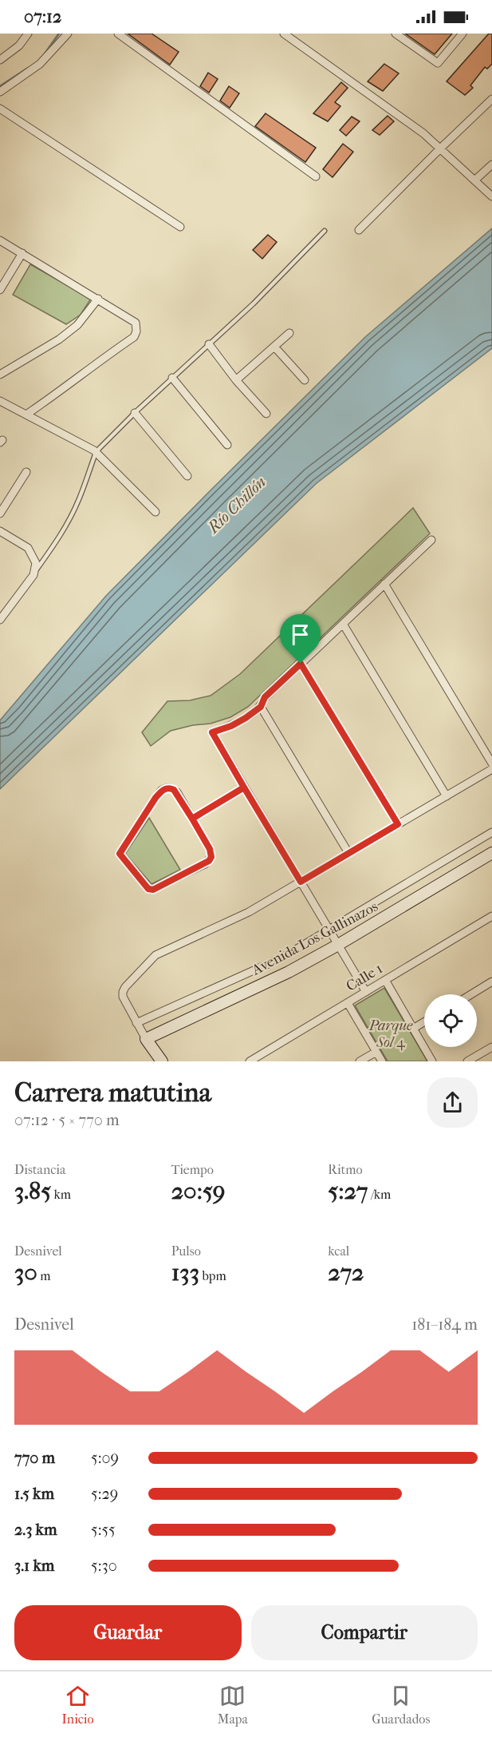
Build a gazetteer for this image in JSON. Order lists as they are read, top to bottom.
{
  "streets": {
    "street": ["Avenida Los Gallinazos", "Calle 1"]
  },
  "water": ["Río Chillón"],
  "parks": ["Parque Sol 4"],
  "page": {
    "status": "07:12",
    "heading": ["Carrera matutina", "07:12 · 5 × 770 m"],
    "stats": [
      ["Distancia", "3.85 km"],
      ["Tiempo", "20:59"],
      ["Ritmo", "5:27 /km"],
      ["Desnivel", "30 m"],
      ["Pulso", "133 bpm"],
      ["kcal", "272"]
    ],
    "chart": ["Desnivel", "181–184 m"],
    "list": [
      {
        "name": "770 m",
        "note": "5:09"
      },
      {
        "name": "1.5 km",
        "note": "5:29"
      },
      {
        "name": "2.3 km",
        "note": "5:55"
      },
      {
        "name": "3.1 km",
        "note": "5:30"
      }
    ],
    "buttons": ["Guardar", "Compartir"],
    "tabs": ["Inicio", "Mapa", "Guardados"]
  }
}
